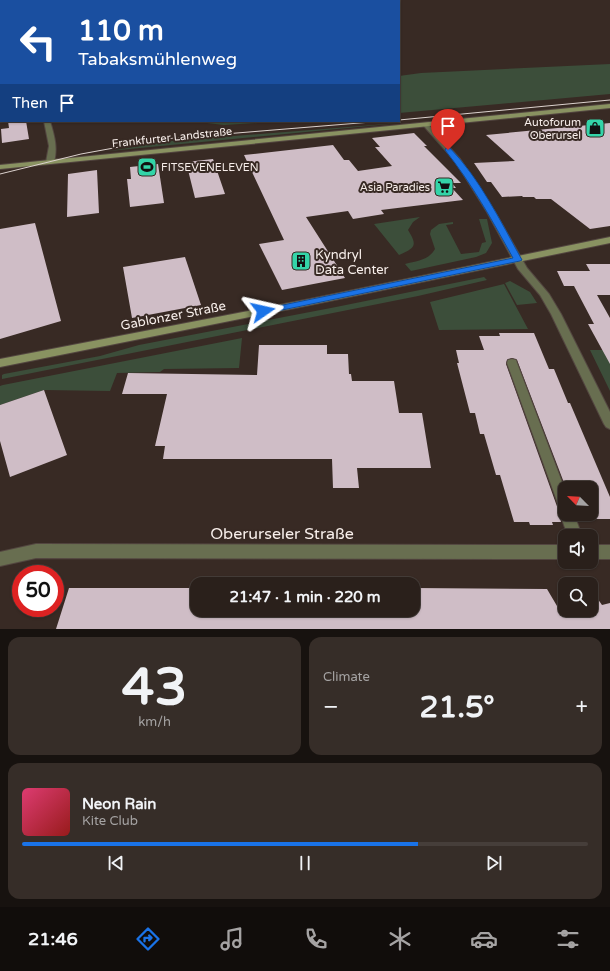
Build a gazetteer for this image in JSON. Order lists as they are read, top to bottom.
{
  "streets": {
    "main road": ["Frankfurter Landstraße", "Gablonzer Straße"],
    "street": ["Oberurseler Straße"]
  },
  "places": {
    "shop": ["Autoforum Oberursel"],
    "sports": ["FITSEVENELEVEN"],
    "supermarket": ["Asia Paradies"],
    "building": ["Kyndryl Data Center"]
  },
  "north": "top left",
  "page": {
    "turn": ["110 m", "Tabaksmühlenweg"],
    "then": "Then",
    "limit": "50",
    "trip": "21:47 · 1 min · 220 m",
    "tile": [
      ["43", "km/h"],
      "Climate"
    ],
    "heat": ["−", "21.5°", "+"],
    "song": ["Neon Rain", "Kite Club"],
    "tabs": "21:46"
  }
}
